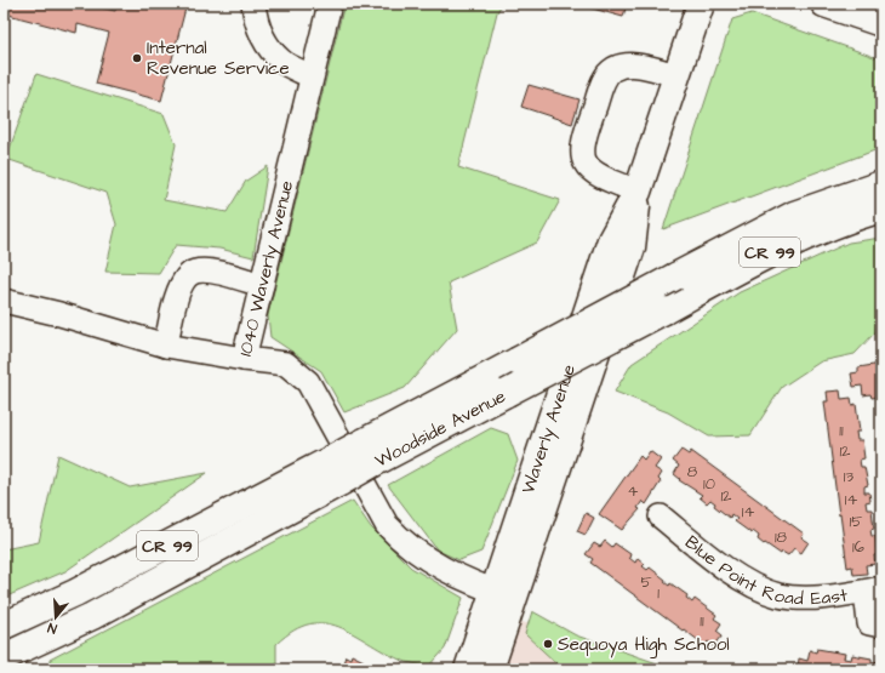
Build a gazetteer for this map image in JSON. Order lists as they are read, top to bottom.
{
  "streets": {
    "main road": ["CR 99", "Woodside Avenue", "Waverly Avenue"],
    "street": ["1040 Waverly Avenue", "Blue Point Road East"]
  },
  "crossings": [
    ["1040 Waverly Avenue", "Waverly Avenue"]
  ],
  "places": ["Internal Revenue Service", "Sequoya High School"],
  "house_numbers": [
    "11",
    "12",
    "8",
    "13",
    "10",
    "4",
    "12",
    "14",
    "14",
    "15",
    "18",
    "16",
    "5",
    "1",
    "11"
  ],
  "north": "bottom"
}
